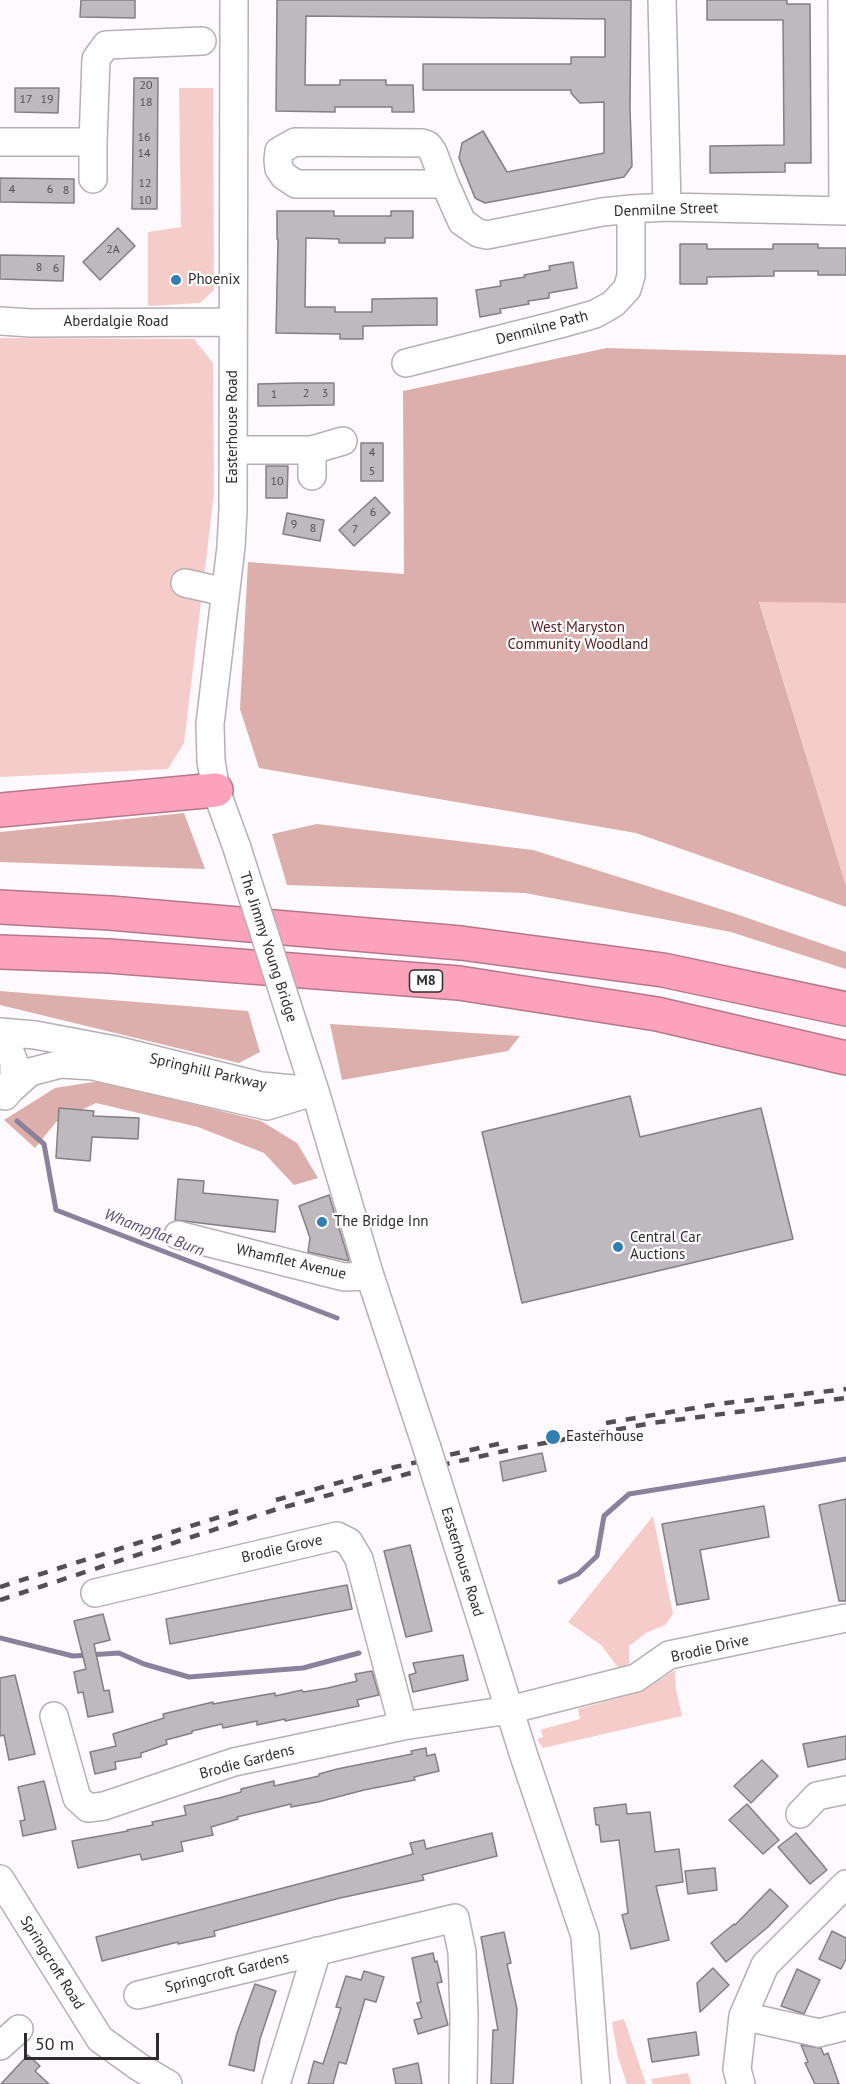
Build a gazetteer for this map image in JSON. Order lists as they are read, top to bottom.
{
  "streets": {
    "highway": ["M8"],
    "street": [
      "Denmilne Street",
      "Aberdalgie Road",
      "Denmilne Path",
      "Easterhouse Road",
      "The Jimmy Young Bridge",
      "Springhill Parkway",
      "Whamflet Avenue",
      "Brodie Grove",
      "Brodie Drive",
      "Brodie Gardens",
      "Springcroft Road",
      "Springcroft Gardens"
    ]
  },
  "crossings": [
    ["Denmilne Street", "Denmilne Path"],
    ["Aberdalgie Road", "Easterhouse Road"],
    ["Easterhouse Road", "The Jimmy Young Bridge"],
    ["Easterhouse Road", "Springhill Parkway"],
    ["Easterhouse Road", "Whamflet Avenue"],
    ["Easterhouse Road", "Brodie Drive"],
    ["Easterhouse Road", "Brodie Gardens"],
    ["Brodie Grove", "Brodie Gardens"],
    ["Brodie Drive", "Brodie Gardens"]
  ],
  "water": ["Whampflat Burn"],
  "parks": ["West Maryston Community Woodland"],
  "places": [
    "Phoenix",
    "The Bridge Inn",
    "Central Car Auctions",
    "Easterhouse"
  ],
  "house_numbers": [
    "20",
    "17",
    "19",
    "18",
    "16",
    "14",
    "12",
    "4",
    "6",
    "8",
    "10",
    "2A",
    "8",
    "6",
    "2",
    "3",
    "1",
    "4",
    "5",
    "10",
    "6",
    "9",
    "8",
    "7"
  ],
  "scale_bar": "50 m"
}
